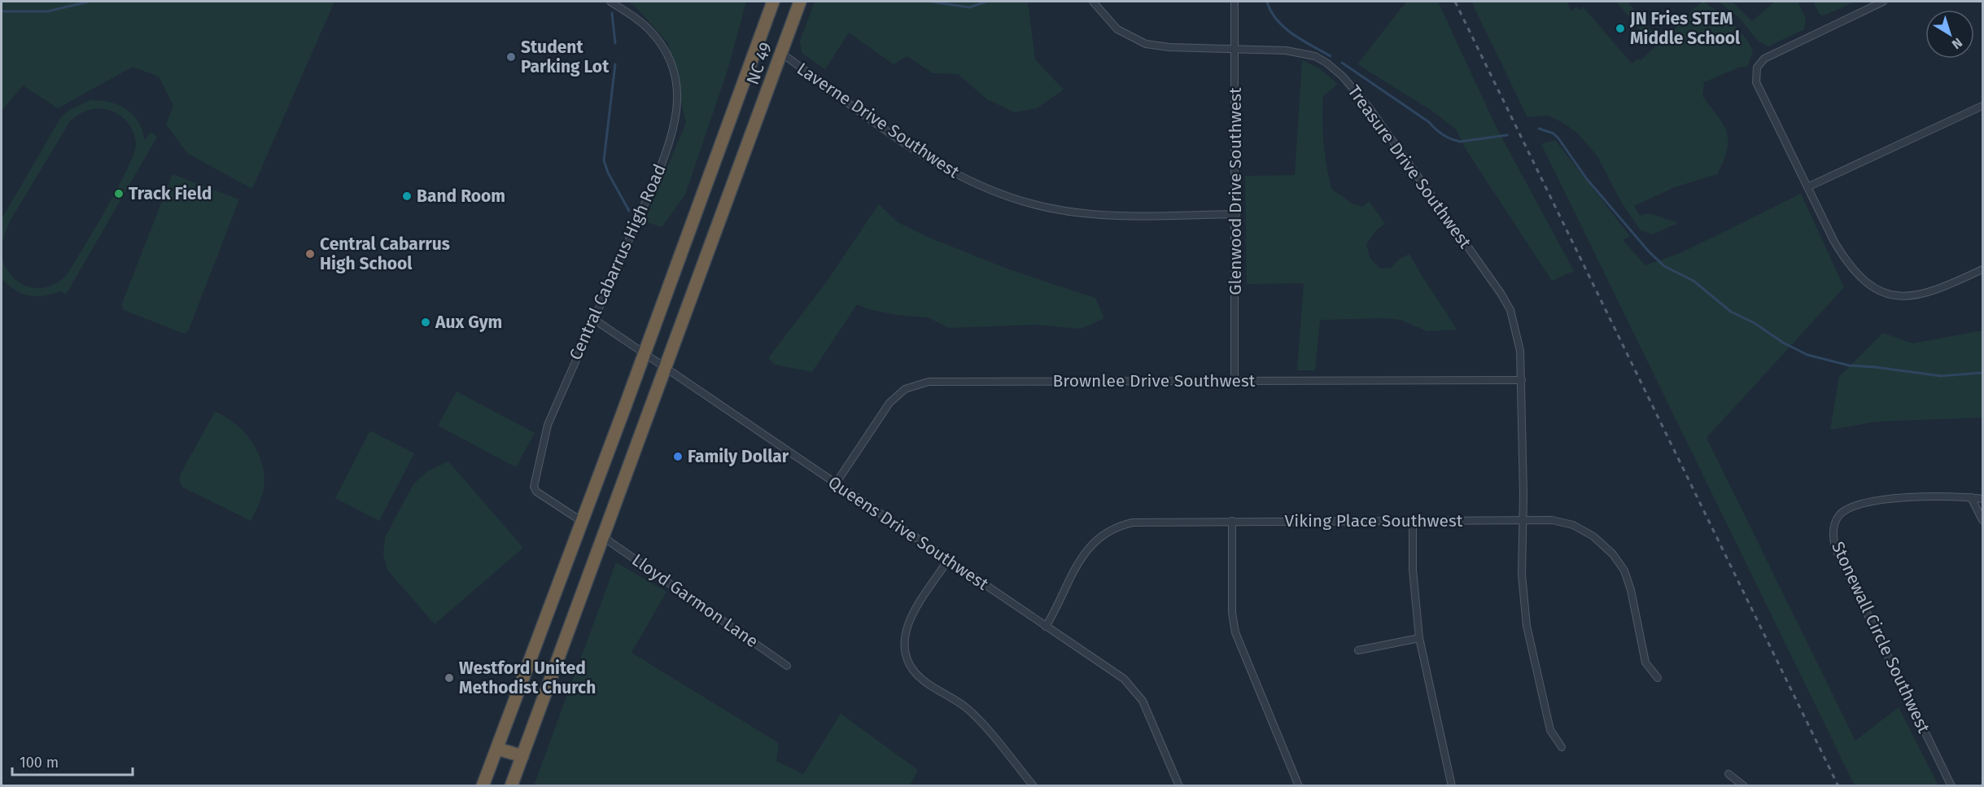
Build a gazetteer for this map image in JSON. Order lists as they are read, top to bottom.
{
  "streets": {
    "highway": ["NC 49"],
    "street": [
      "Laverne Drive Southwest",
      "Treasure Drive Southwest",
      "Glenwood Drive Southwest",
      "Central Cabarrus High Road",
      "Brownlee Drive Southwest",
      "Viking Place Southwest",
      "Queens Drive Southwest",
      "Lloyd Garmon Lane",
      "Stonewall Circle Southwest"
    ]
  },
  "crossings": [
    ["NC 49", "Laverne Drive Southwest"],
    ["NC 49", "Central Cabarrus High Road"],
    ["NC 49", "Queens Drive Southwest"],
    ["NC 49", "Lloyd Garmon Lane"],
    ["Laverne Drive Southwest", "Glenwood Drive Southwest"],
    ["Treasure Drive Southwest", "Glenwood Drive Southwest"],
    ["Treasure Drive Southwest", "Brownlee Drive Southwest"],
    ["Treasure Drive Southwest", "Viking Place Southwest"],
    ["Glenwood Drive Southwest", "Brownlee Drive Southwest"],
    ["Central Cabarrus High Road", "Queens Drive Southwest"],
    ["Brownlee Drive Southwest", "Queens Drive Southwest"],
    ["Viking Place Southwest", "Queens Drive Southwest"]
  ],
  "places": [
    "JN Fries STEM Middle School",
    "Student Parking Lot",
    "Track Field",
    "Band Room",
    "Central Cabarrus High School",
    "Aux Gym",
    "Family Dollar",
    "Westford United Methodist Church"
  ],
  "scale_bar": "100 m",
  "north": "bottom right"
}
